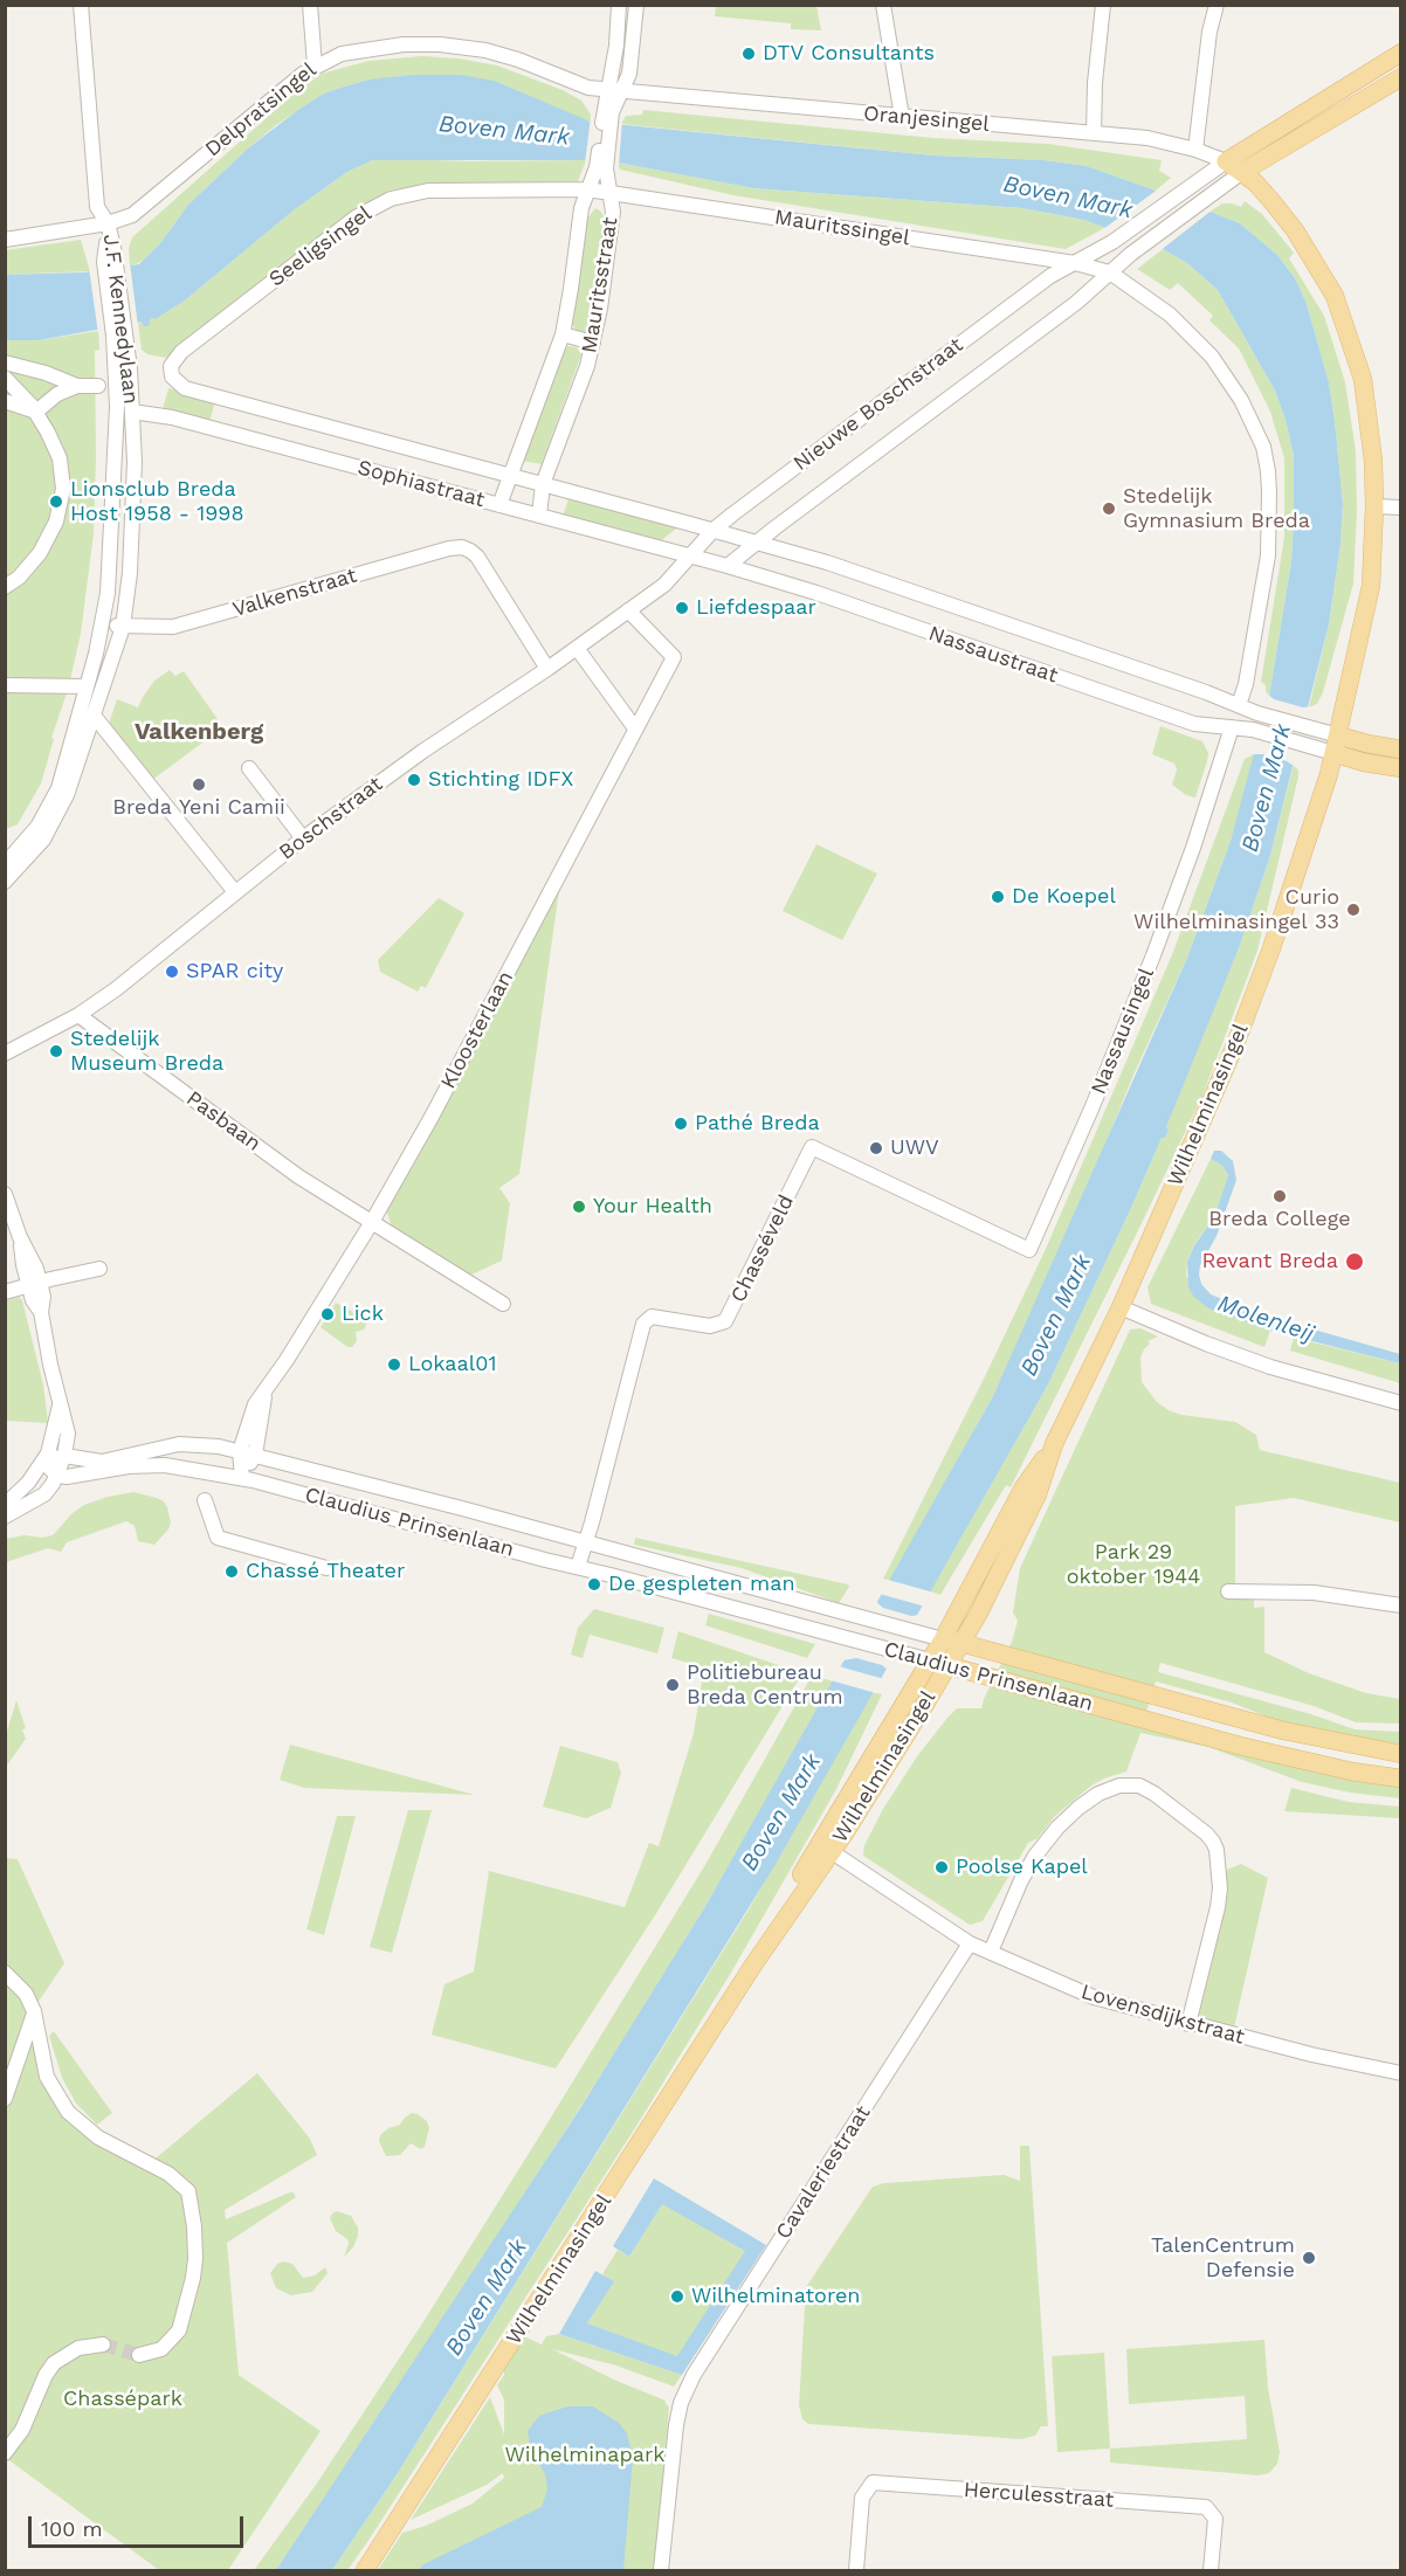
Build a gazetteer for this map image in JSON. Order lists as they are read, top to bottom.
{
  "streets": {
    "main road": ["Wilhelminasingel", "Claudius Prinsenlaan"],
    "street": [
      "Delpratsingel",
      "Oranjesingel",
      "Mauritssingel",
      "Seeligsingel",
      "Mauritsstraat",
      "J.F. Kennedylaan",
      "Nieuwe Boschstraat",
      "Sophiastraat",
      "Valkenstraat",
      "Nassaustraat",
      "Boschstraat",
      "Kloosterlaan",
      "Nassausingel",
      "Pasbaan",
      "Chasséveld",
      "Lovensdijkstraat",
      "Cavaleriestraat",
      "Herculesstraat"
    ]
  },
  "crossings": [
    ["Delpratsingel", "Oranjesingel"],
    ["Delpratsingel", "Mauritsstraat"],
    ["Delpratsingel", "J.F. Kennedylaan"],
    ["Oranjesingel", "Mauritsstraat"],
    ["Oranjesingel", "Nieuwe Boschstraat"],
    ["Oranjesingel", "Wilhelminasingel"],
    ["Mauritssingel", "Seeligsingel"],
    ["Mauritssingel", "Mauritsstraat"],
    ["Mauritssingel", "Nieuwe Boschstraat"],
    ["Seeligsingel", "Mauritsstraat"],
    ["Seeligsingel", "Sophiastraat"],
    ["Mauritsstraat", "Sophiastraat"],
    ["J.F. Kennedylaan", "Sophiastraat"],
    ["J.F. Kennedylaan", "Valkenstraat"],
    ["Nieuwe Boschstraat", "Sophiastraat"],
    ["Nieuwe Boschstraat", "Nassaustraat"],
    ["Nieuwe Boschstraat", "Boschstraat"],
    ["Nieuwe Boschstraat", "Wilhelminasingel"],
    ["Sophiastraat", "Nassaustraat"],
    ["Sophiastraat", "Boschstraat"],
    ["Valkenstraat", "Boschstraat"],
    ["Nassaustraat", "Nassausingel"],
    ["Nassaustraat", "Wilhelminasingel"],
    ["Boschstraat", "Kloosterlaan"],
    ["Boschstraat", "Pasbaan"],
    ["Kloosterlaan", "Pasbaan"],
    ["Kloosterlaan", "Claudius Prinsenlaan"],
    ["Nassausingel", "Chasséveld"],
    ["Wilhelminasingel", "Claudius Prinsenlaan"],
    ["Wilhelminasingel", "Lovensdijkstraat"],
    ["Chasséveld", "Claudius Prinsenlaan"],
    ["Lovensdijkstraat", "Cavaleriestraat"]
  ],
  "districts": ["Valkenberg"],
  "water": ["Boven Mark", "Molenleij"],
  "parks": ["Park 29 oktober 1944", "Chassépark", "Wilhelminapark"],
  "places": [
    "DTV Consultants",
    "Lionsclub Breda Host 1958 - 1998",
    "Stedelijk Gymnasium Breda",
    "Liefdespaar",
    "Stichting IDFX",
    "Breda Yeni Camii",
    "De Koepel",
    "Curio Wilhelminasingel 33",
    "SPAR city",
    "Stedelijk Museum Breda",
    "Pathé Breda",
    "UWV",
    "Breda College",
    "Your Health",
    "Revant Breda",
    "Lick",
    "Lokaal01",
    "Chassé Theater",
    "De gespleten man",
    "Politiebureau Breda Centrum",
    "Poolse Kapel",
    "TalenCentrum Defensie",
    "Wilhelminatoren"
  ],
  "scale_bar": "100 m"
}
